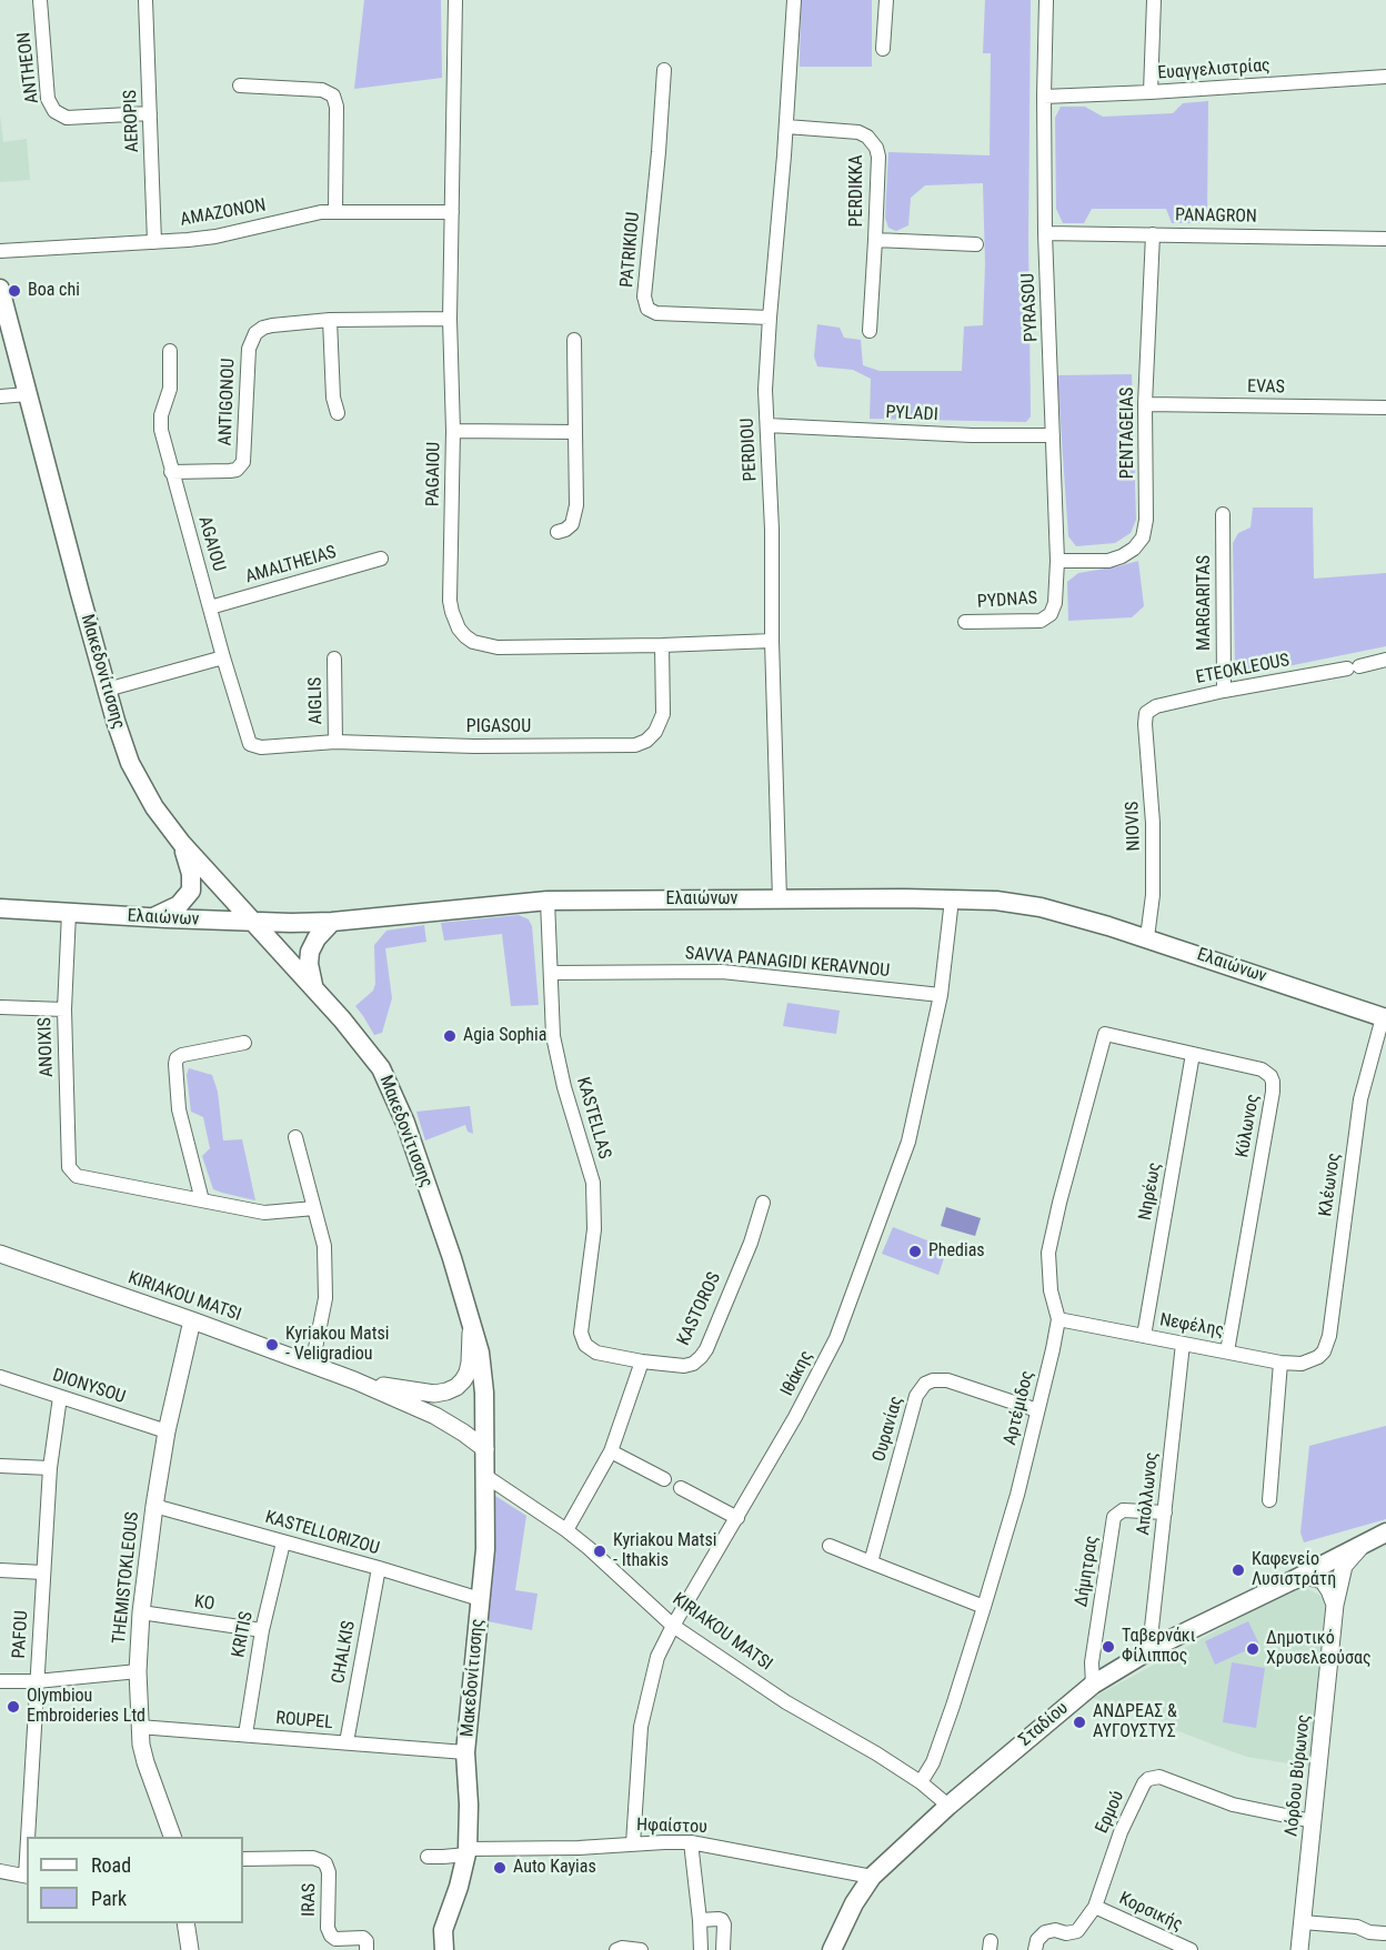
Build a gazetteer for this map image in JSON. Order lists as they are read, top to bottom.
{
  "streets": {
    "main road": ["Μακεδονίτισσης", "Ελαιώνων", "Σταδίου"],
    "street": [
      "ANTHEON",
      "Ευαγγελιστρίας",
      "AEROPIS",
      "PERDIKKA",
      "AMAZONON",
      "PANAGRON",
      "PATRIKIOU",
      "PYRASOU",
      "EVAS",
      "ANTIGONOU",
      "PYLADI",
      "PENTAGEIAS",
      "PERDIOU",
      "PAGAIOU",
      "AGAIOU",
      "AMALTHEIAS",
      "PYDNAS",
      "MARGARITAS",
      "ETEOKLEOUS",
      "AIGLIS",
      "PIGASOU",
      "NIOVIS",
      "SAVVA PANAGIDI KERAVNOU",
      "ANOIXIS",
      "KASTELLAS",
      "Κύλωνος",
      "Κλέωνος",
      "Νηρέως",
      "KIRIAKOU MATSI",
      "KASTOROS",
      "Νεφέλης",
      "Ιθάκης",
      "DIONYSOU",
      "Αρτέμιδος",
      "Ουρανίας",
      "Απόλλωνος",
      "KASTELLORIZOU",
      "Δήμητρας",
      "THEMISTOKLEOUS",
      "KO",
      "PAFOU",
      "KRITIS",
      "CHALKIS",
      "ROUPEL",
      "Λόρδου Βύρωνος",
      "Ερμού",
      "Ηφαίστου",
      "IRAS",
      "Κορσικής"
    ]
  },
  "crossings": [
    ["ANTHEON", "AEROPIS"],
    ["Ευαγγελιστρίας", "PYRASOU"],
    ["AEROPIS", "AMAZONON"],
    ["PERDIKKA", "PERDIOU"],
    ["AMAZONON", "PAGAIOU"],
    ["PANAGRON", "PYRASOU"],
    ["PANAGRON", "PENTAGEIAS"],
    ["PATRIKIOU", "PERDIOU"],
    ["PYRASOU", "PYLADI"],
    ["PYRASOU", "PENTAGEIAS"],
    ["PYRASOU", "PYDNAS"],
    ["EVAS", "PENTAGEIAS"],
    ["ANTIGONOU", "AGAIOU"],
    ["PYLADI", "PERDIOU"],
    ["PERDIOU", "PAGAIOU"],
    ["PERDIOU", "Ελαιώνων"],
    ["PAGAIOU", "PIGASOU"],
    ["AGAIOU", "AMALTHEIAS"],
    ["AGAIOU", "PIGASOU"],
    ["MARGARITAS", "ETEOKLEOUS"],
    ["ETEOKLEOUS", "NIOVIS"],
    ["Μακεδονίτισσης", "Ελαιώνων"],
    ["Μακεδονίτισσης", "KIRIAKOU MATSI"],
    ["Μακεδονίτισσης", "KASTELLORIZOU"],
    ["Μακεδονίτισσης", "ROUPEL"],
    ["Μακεδονίτισσης", "Ηφαίστου"],
    ["AIGLIS", "PIGASOU"],
    ["NIOVIS", "Ελαιώνων"],
    ["Ελαιώνων", "ANOIXIS"],
    ["Ελαιώνων", "KASTELLAS"],
    ["Ελαιώνων", "Κλέωνος"],
    ["Ελαιώνων", "Ιθάκης"],
    ["SAVVA PANAGIDI KERAVNOU", "KASTELLAS"],
    ["SAVVA PANAGIDI KERAVNOU", "Ιθάκης"],
    ["KASTELLAS", "KASTOROS"],
    ["Κύλωνος", "Νηρέως"],
    ["Κύλωνος", "Νεφέλης"],
    ["Κύλωνος", "Αρτέμιδος"],
    ["Κλέωνος", "Νεφέλης"],
    ["Νηρέως", "Νεφέλης"],
    ["KIRIAKOU MATSI", "Ιθάκης"],
    ["KIRIAKOU MATSI", "Αρτέμιδος"],
    ["KIRIAKOU MATSI", "THEMISTOKLEOUS"],
    ["KIRIAKOU MATSI", "Σταδίου"],
    ["Νεφέλης", "Αρτέμιδος"],
    ["Νεφέλης", "Απόλλωνος"],
    ["Ιθάκης", "Ηφαίστου"],
    ["DIONYSOU", "THEMISTOKLEOUS"],
    ["DIONYSOU", "PAFOU"],
    ["Αρτέμιδος", "Ουρανίας"],
    ["Απόλλωνος", "Δήμητρας"],
    ["Απόλλωνος", "Σταδίου"],
    ["KASTELLORIZOU", "THEMISTOKLEOUS"],
    ["KASTELLORIZOU", "KRITIS"],
    ["KASTELLORIZOU", "CHALKIS"],
    ["Δήμητρας", "Σταδίου"],
    ["THEMISTOKLEOUS", "KO"],
    ["THEMISTOKLEOUS", "ROUPEL"],
    ["KO", "KRITIS"],
    ["KRITIS", "ROUPEL"],
    ["CHALKIS", "ROUPEL"],
    ["Σταδίου", "Λόρδου Βύρωνος"],
    ["Σταδίου", "Ηφαίστου"],
    ["Λόρδου Βύρωνος", "Ερμού"],
    ["Ερμού", "Κορσικής"]
  ],
  "places": [
    "Boa chi",
    "Agia Sophia",
    "Phedias",
    "Kyriakou Matsi - Veligradiou",
    "Kyriakou Matsi - Ithakis",
    "Καφενείο Λυσιστράτη",
    "Ταβερνάκι Φίλιππος",
    "Δημοτικό Χρυσελεούσας",
    "Olymbiou Embroideries Ltd",
    "ΑΝΔΡΕΑΣ & ΑΥΓΟΥΣΤΥΣ",
    "Auto Kayias"
  ],
  "legend": ["Road", "Park"]
}
